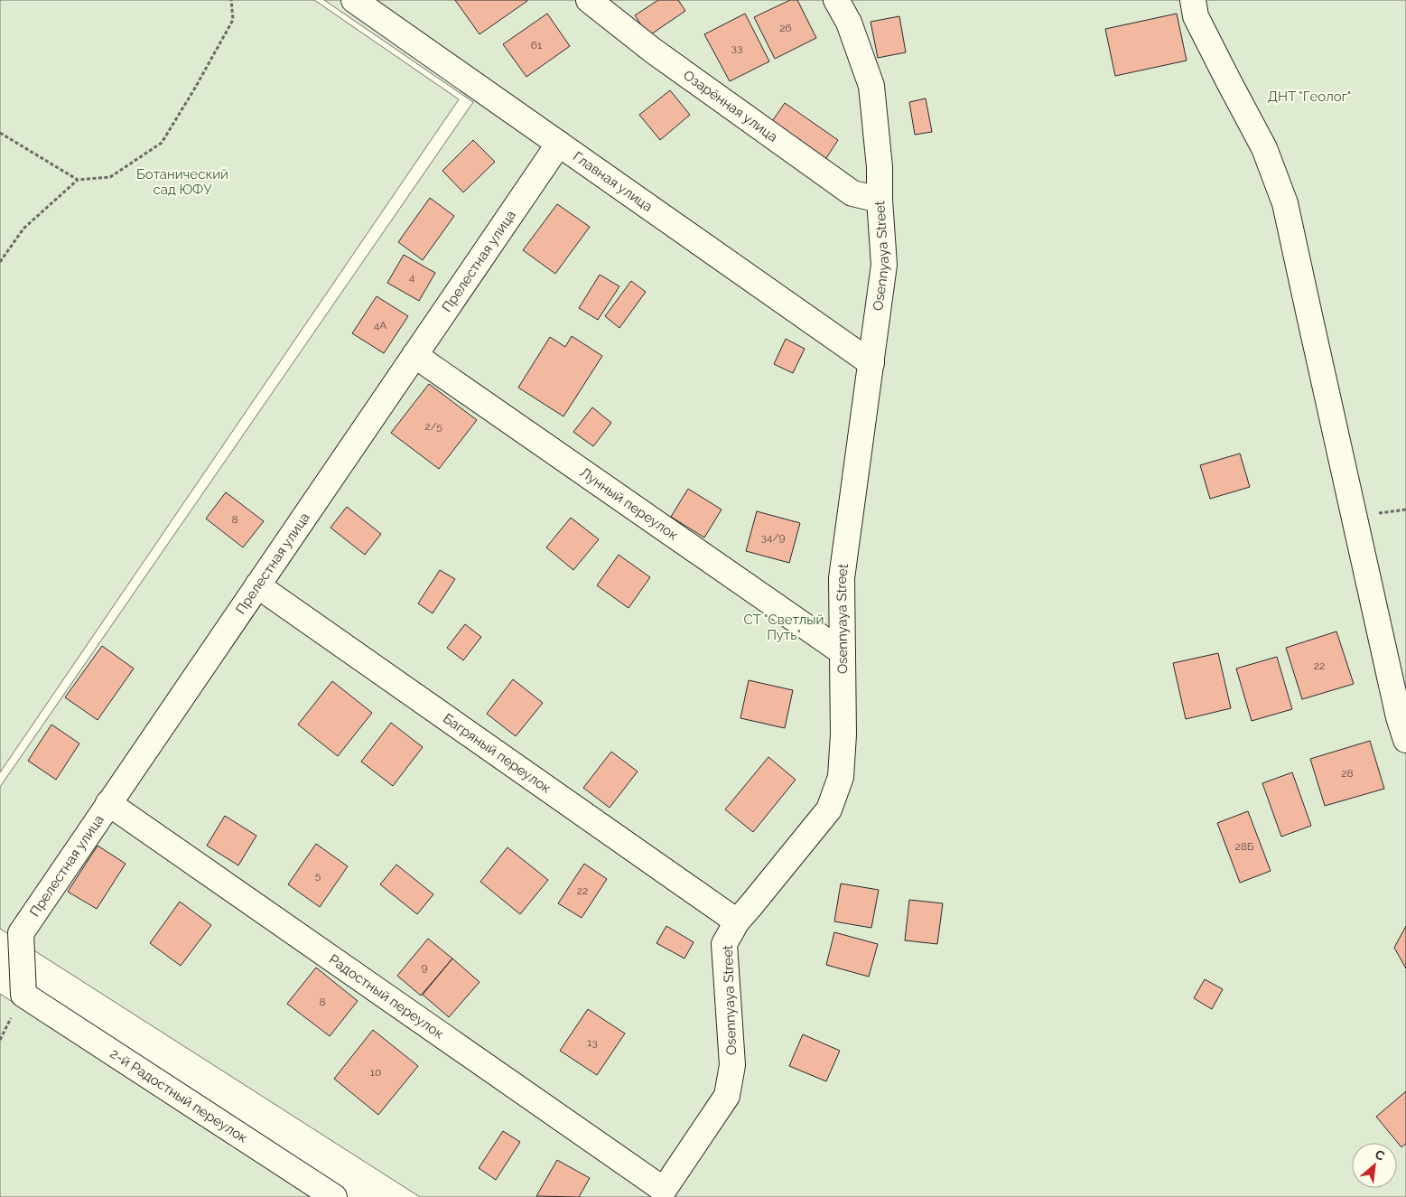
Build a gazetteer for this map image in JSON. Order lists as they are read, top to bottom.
{
  "streets": {
    "street": [
      "Озарённая улица",
      "Главная улица",
      "Osennyaya Street",
      "Прелестная улица",
      "Лунный переулок",
      "Багряный переулок",
      "Радостный переулок",
      "2-й Радостный переулок"
    ]
  },
  "crossings": [
    ["Озарённая улица", "Osennyaya Street"],
    ["Главная улица", "Osennyaya Street"],
    ["Главная улица", "Прелестная улица"],
    ["Osennyaya Street", "Лунный переулок"],
    ["Osennyaya Street", "Багряный переулок"],
    ["Osennyaya Street", "Радостный переулок"],
    ["Прелестная улица", "Лунный переулок"],
    ["Прелестная улица", "Багряный переулок"],
    ["Прелестная улица", "Радостный переулок"],
    ["Прелестная улица", "2-й Радостный переулок"]
  ],
  "parks": ["ДНТ \"Геолог\"", "Ботанический сад ЮФУ", "СТ \"Светлый Путь\""],
  "house_numbers": [
    "26",
    "61",
    "33",
    "4",
    "4А",
    "2/5",
    "8",
    "34/9",
    "22",
    "28",
    "28Б",
    "5",
    "22",
    "9",
    "8",
    "13",
    "10"
  ],
  "north": "top right"
}
